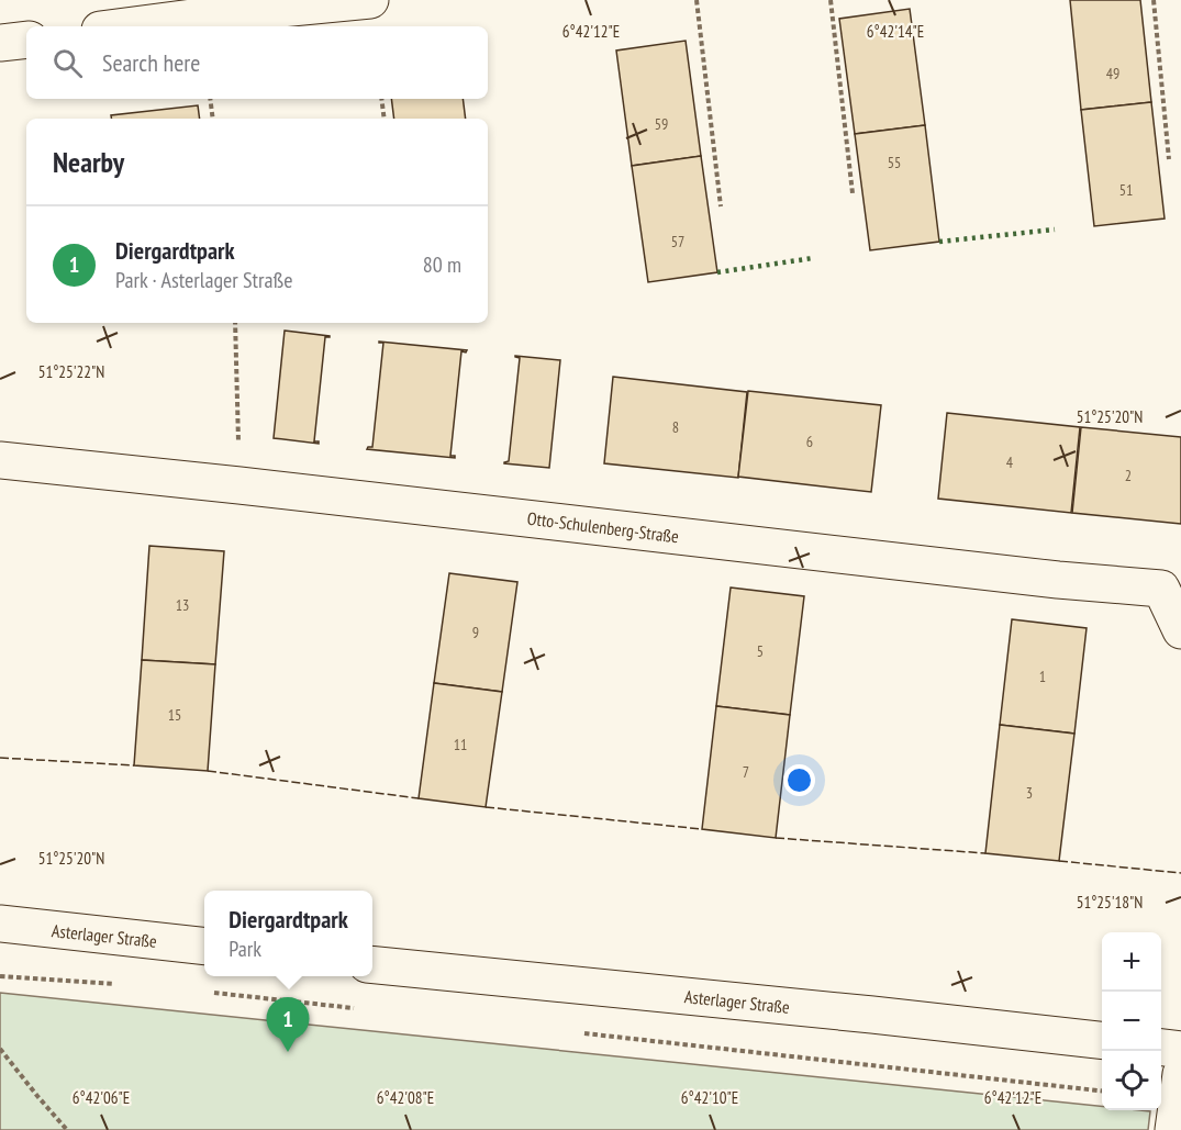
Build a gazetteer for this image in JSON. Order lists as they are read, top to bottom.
{
  "streets": {
    "street": ["Otto-Schulenberg-Straße", "Asterlager Straße"]
  },
  "house_numbers": [
    "49",
    "59",
    "55",
    "51",
    "57",
    "8",
    "6",
    "4",
    "2",
    "13",
    "9",
    "5",
    "1",
    "15",
    "11",
    "7",
    "3"
  ],
  "page": {
    "search": "Search here",
    "heading": "Nearby",
    "list": [
      {
        "mark": "1",
        "name": "Diergardtpark",
        "note": "Park · Asterlager Straße",
        "value": "80 m"
      }
    ],
    "popup": ["Diergardtpark", "Park"],
    "map_buttons": ["+", "−"],
    "pins": "1"
  },
  "coordinates": [
    "6°42'12\"E",
    "6°42'14\"E",
    "51°25'22\"N",
    "51°25'20\"N",
    "51°25'18\"N",
    "6°42'06\"E",
    "6°42'08\"E",
    "6°42'10\"E"
  ]
}
